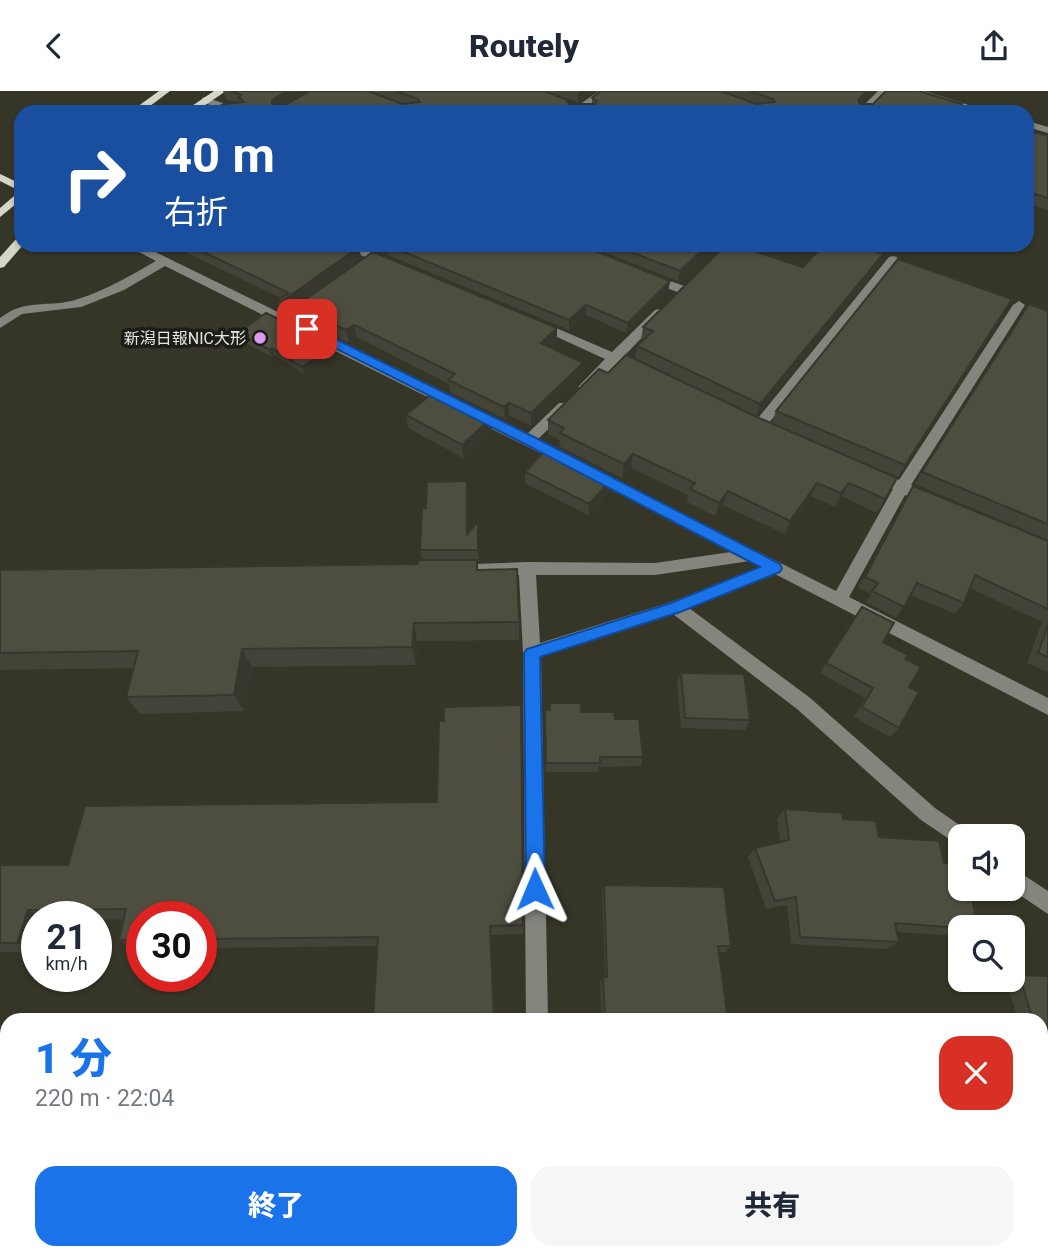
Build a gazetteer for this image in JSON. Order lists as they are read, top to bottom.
{
  "places": ["新潟日報NIC大形"],
  "page": {
    "header": "Routely",
    "turn": ["40 m", "右折"],
    "speed": "21 km/h",
    "limit": "30",
    "heading": ["1 分", "220 m · 22:04"],
    "buttons": ["終了", "共有"]
  }
}
